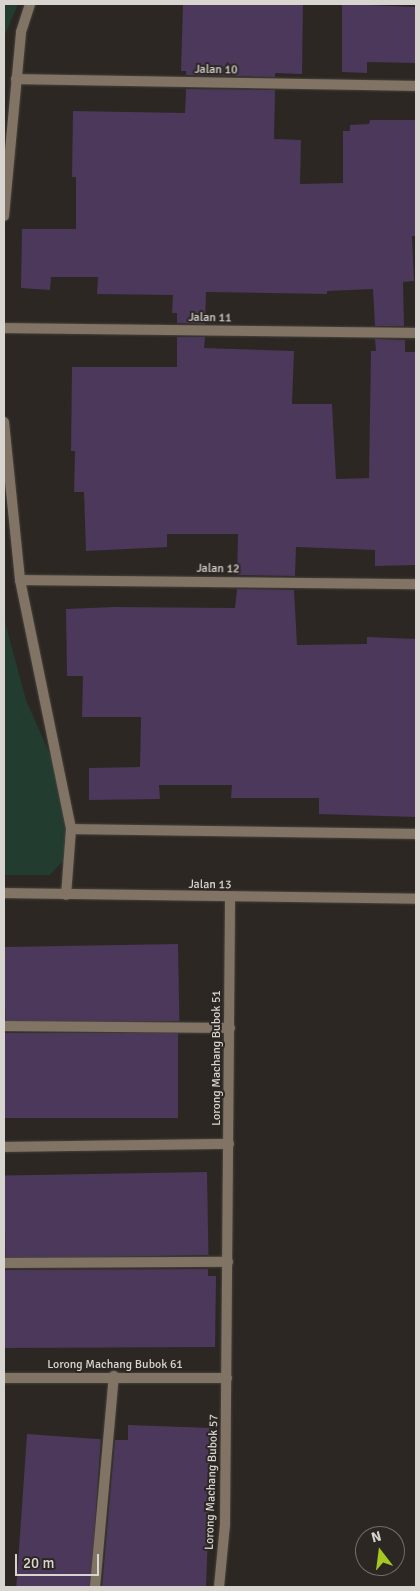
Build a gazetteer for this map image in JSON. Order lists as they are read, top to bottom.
{
  "streets": {
    "street": [
      "Jalan 10",
      "Jalan 11",
      "Jalan 12",
      "Jalan 13",
      "Lorong Machang Bubok 51",
      "Lorong Machang Bubok 61",
      "Lorong Machang Bubok 57"
    ]
  },
  "crossings": [
    ["Jalan 13", "Lorong Machang Bubok 51"],
    ["Lorong Machang Bubok 51", "Lorong Machang Bubok 57"],
    ["Lorong Machang Bubok 61", "Lorong Machang Bubok 57"]
  ],
  "scale_bar": "20 m",
  "north": "top"
}
